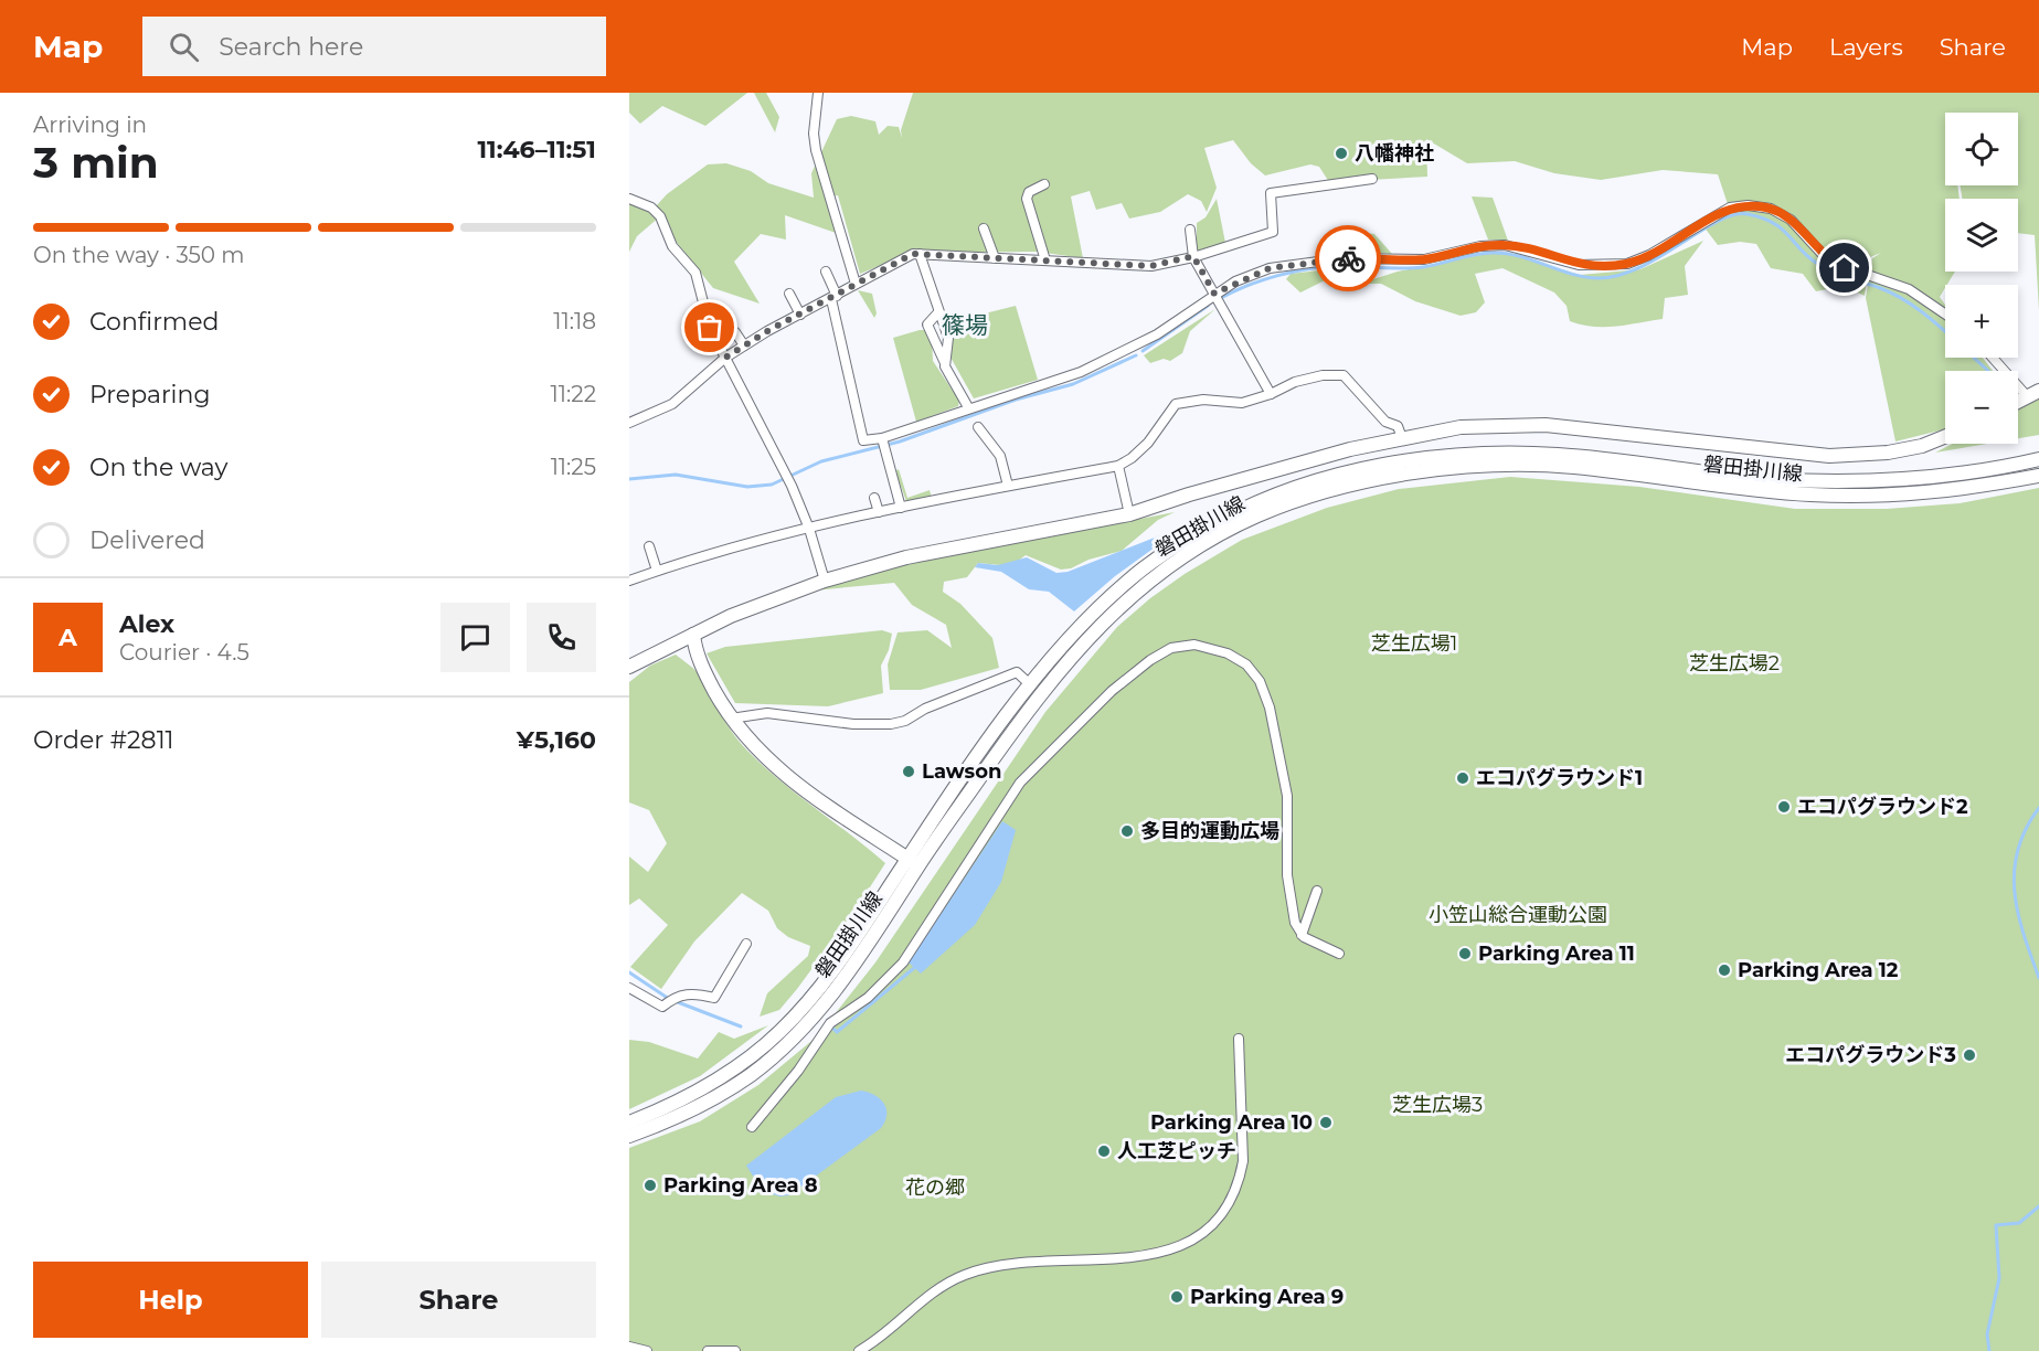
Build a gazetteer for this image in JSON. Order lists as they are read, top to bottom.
{
  "streets": {
    "main road": ["磐田掛川線"]
  },
  "districts": ["篠場"],
  "parks": [
    "芝生広場1",
    "芝生広場2",
    "小笠山総合運動公園",
    "芝生広場3",
    "花の郷"
  ],
  "places": [
    "八幡神社",
    "Lawson",
    "エコパグラウンド1",
    "エコパグラウンド2",
    "多目的運動広場",
    "Parking Area 11",
    "Parking Area 12",
    "エコパグラウンド3",
    "Parking Area 10",
    "人工芝ピッチ",
    "Parking Area 8",
    "Parking Area 9"
  ],
  "page": {
    "header": "Map",
    "search": "Search here",
    "nav": ["Map", "Layers", "Share"],
    "heading": ["3 min", "Arriving in", "11:46–11:51"],
    "panel": [
      "Alex",
      "Courier · 4.5",
      "Order #2811",
      "¥5,160"
    ],
    "map_buttons": ["+", "−"],
    "bar": "On the way · 350 m",
    "list": [
      ["Confirmed", "11:18"],
      ["Preparing", "11:22"],
      ["On the way", "11:25"],
      "Delivered"
    ],
    "round": "A",
    "buttons": ["Help", "Share"]
  }
}
